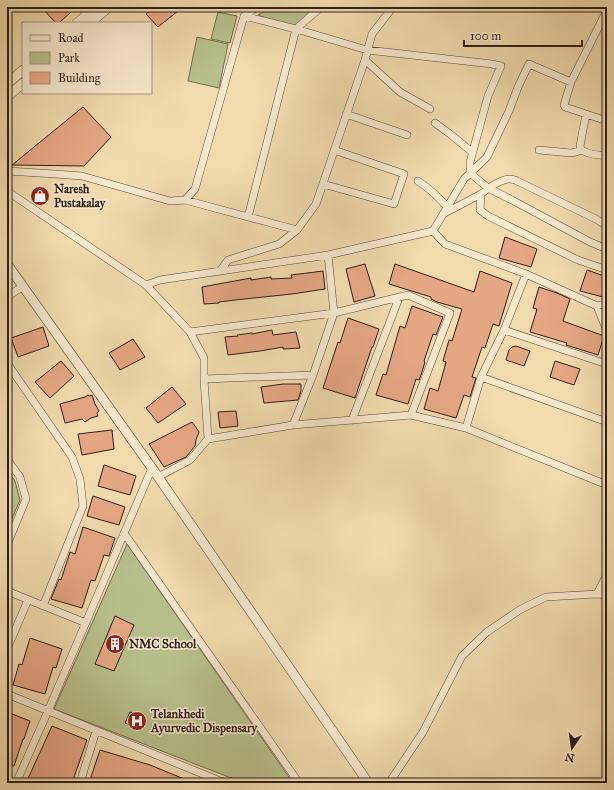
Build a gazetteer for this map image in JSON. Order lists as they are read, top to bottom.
{
  "places": {
    "shop": ["Naresh Pustakalay"],
    "building": ["NMC School"],
    "hospital": ["Telankhedi Ayurvedic Dispensary"]
  },
  "legend": ["Road", "Park", "Building"],
  "scale_bar": "100 m",
  "north": "bottom"
}
